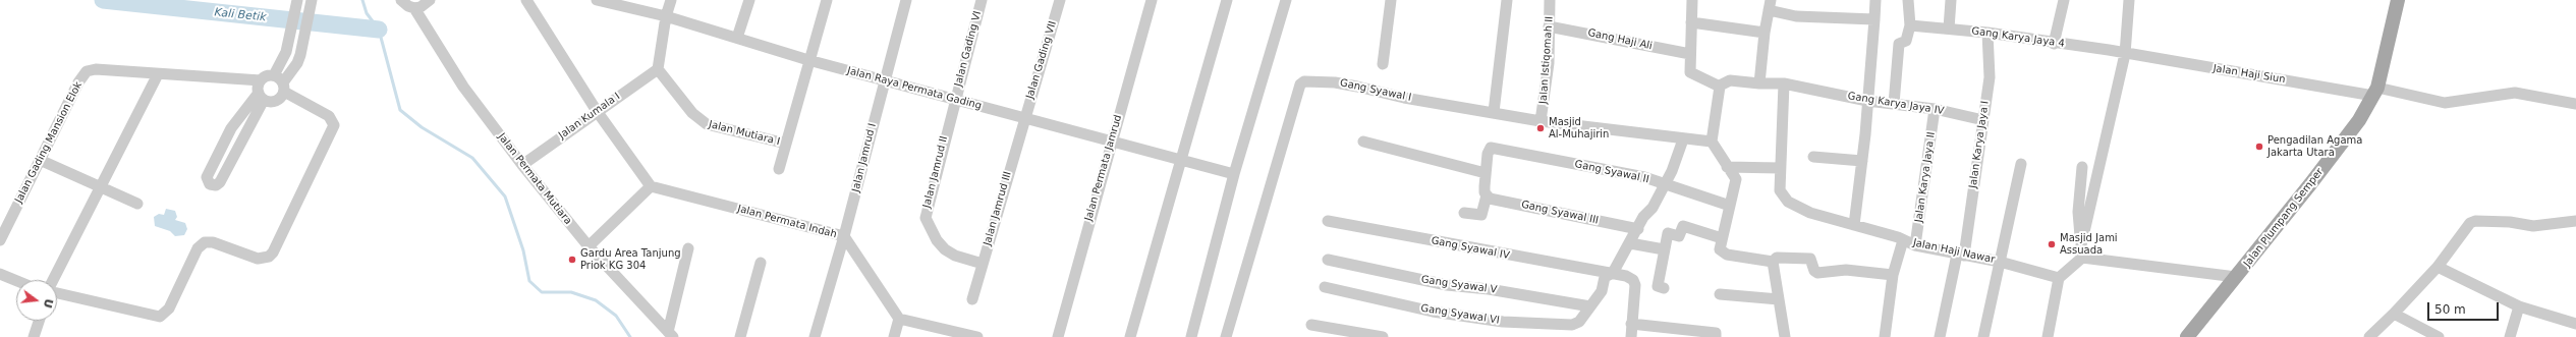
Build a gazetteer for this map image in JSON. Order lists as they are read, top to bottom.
{
  "streets": {
    "main road": ["Jalan Plumpang Semper"],
    "street": [
      "Gang Karya Jaya 4",
      "Gang Haji Ali",
      "Jalan Gading VI",
      "Jalan Gading VII",
      "Jalan Istiqomah II",
      "Jalan Haji Siun",
      "Jalan Raya Permata Gading",
      "Gang Syawal I",
      "Gang Karya Jaya IV",
      "Jalan Kumala I",
      "Jalan Mutiara I",
      "Jalan Gading Mansion Elok",
      "Jalan Karya Jaya I",
      "Jalan Jamrud I",
      "Jalan Permata Jamrud",
      "Jalan Jamrud II",
      "Gang Syawal II",
      "Jalan Karya Jaya II",
      "Jalan Permata Mutiara",
      "Jalan Jamrud III",
      "Gang Syawal III",
      "Jalan Permata Indah",
      "Gang Syawal IV",
      "Jalan Haji Nawar",
      "Gang Syawal V",
      "Gang Syawal VI"
    ]
  },
  "crossings": [
    ["Gang Karya Jaya 4", "Jalan Haji Siun"],
    ["Gang Karya Jaya 4", "Jalan Karya Jaya I"],
    ["Gang Haji Ali", "Jalan Istiqomah II"],
    ["Jalan Gading VI", "Jalan Raya Permata Gading"],
    ["Jalan Gading VI", "Jalan Jamrud II"],
    ["Jalan Gading VII", "Jalan Raya Permata Gading"],
    ["Jalan Gading VII", "Jalan Jamrud III"],
    ["Jalan Istiqomah II", "Gang Syawal I"],
    ["Jalan Haji Siun", "Jalan Plumpang Semper"],
    ["Jalan Raya Permata Gading", "Jalan Jamrud I"],
    ["Jalan Raya Permata Gading", "Jalan Permata Jamrud"],
    ["Jalan Raya Permata Gading", "Jalan Jamrud II"],
    ["Jalan Raya Permata Gading", "Jalan Jamrud III"],
    ["Gang Karya Jaya IV", "Jalan Karya Jaya I"],
    ["Gang Karya Jaya IV", "Jalan Karya Jaya II"],
    ["Gang Karya Jaya IV", "Jalan Haji Nawar"],
    ["Jalan Kumala I", "Jalan Mutiara I"],
    ["Jalan Kumala I", "Jalan Permata Mutiara"],
    ["Jalan Karya Jaya I", "Jalan Haji Nawar"],
    ["Jalan Jamrud I", "Jalan Permata Indah"],
    ["Jalan Jamrud II", "Jalan Jamrud III"],
    ["Jalan Karya Jaya II", "Jalan Haji Nawar"],
    ["Gang Syawal IV", "Gang Syawal VI"],
    ["Gang Syawal V", "Gang Syawal VI"]
  ],
  "water": ["Kali Betik"],
  "places": [
    "Masjid Al-Muhajirin",
    "Pengadilan Agama Jakarta Utara",
    "Masjid Jami Assuada",
    "Gardu Area Tanjung Priok KG 304"
  ],
  "scale_bar": "50 m",
  "north": "right"
}
